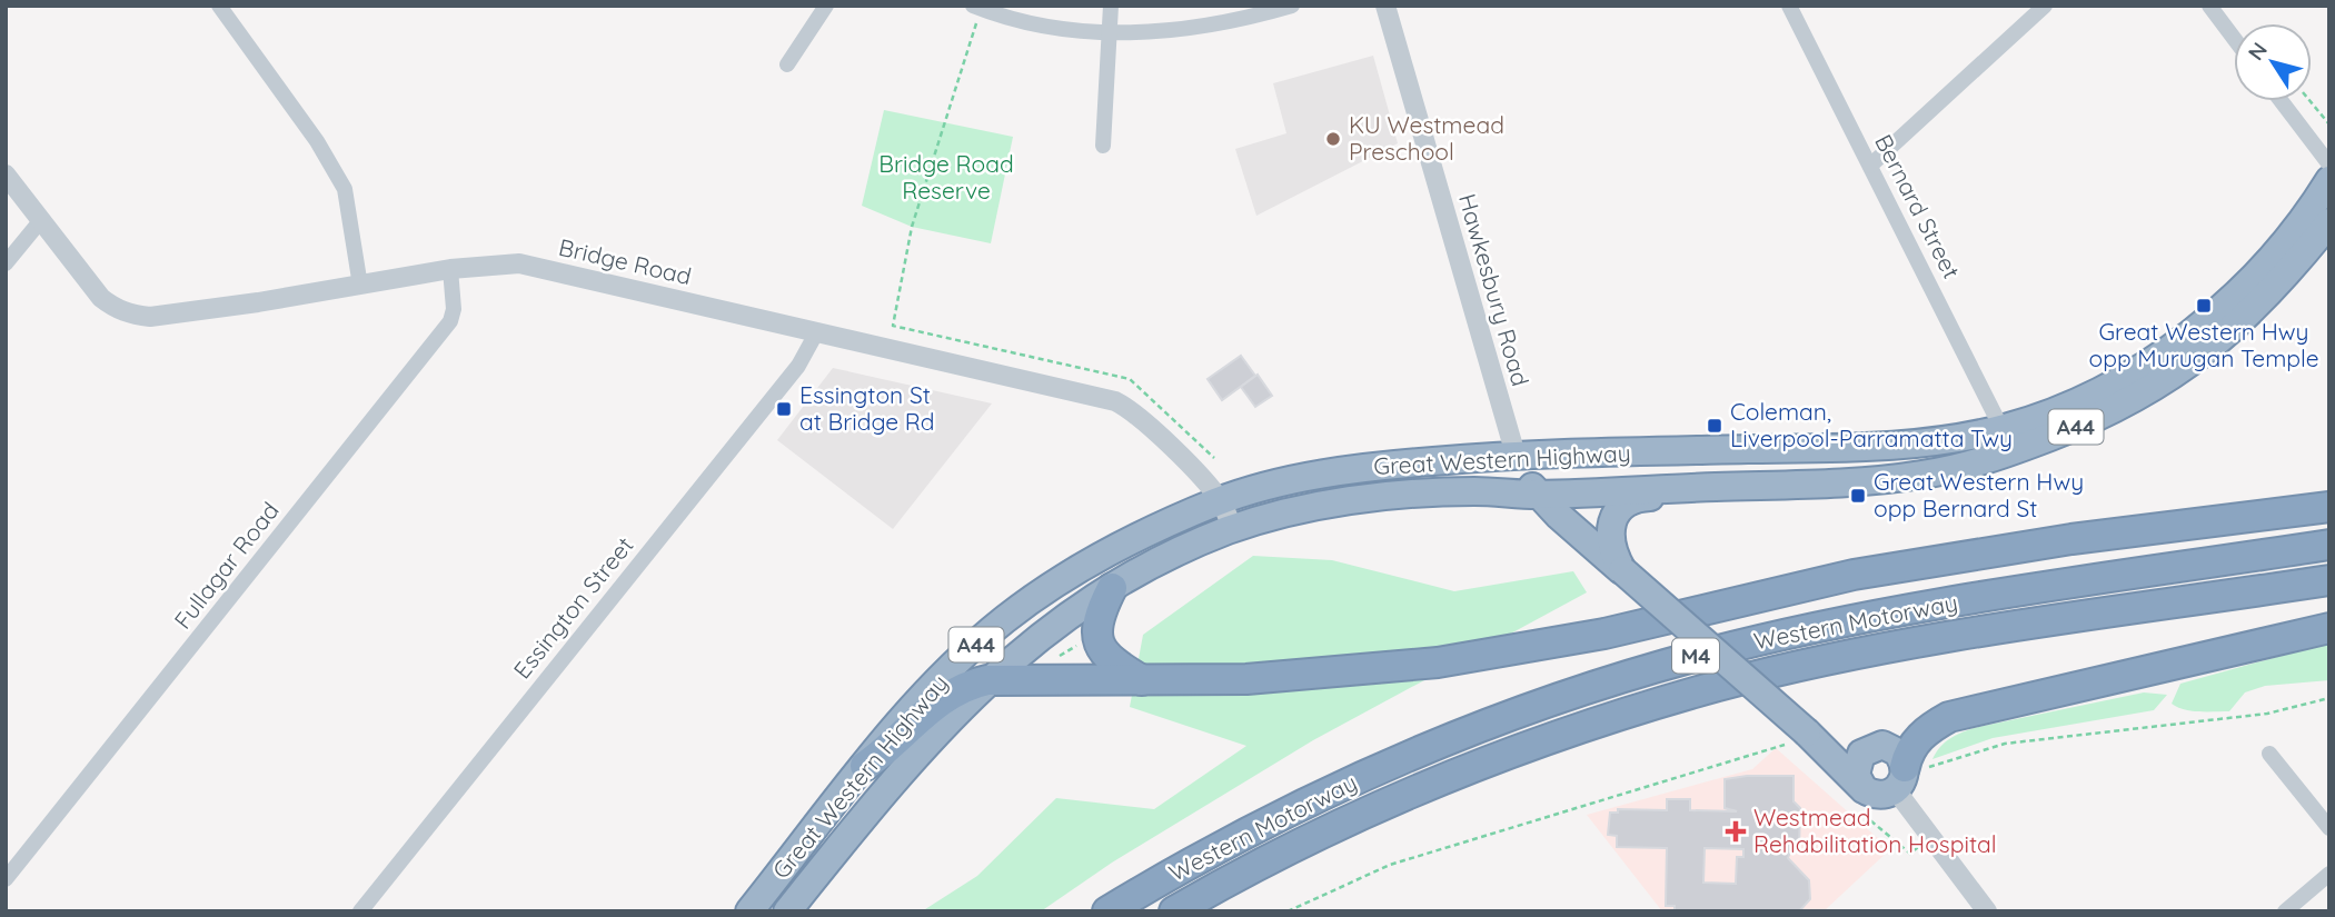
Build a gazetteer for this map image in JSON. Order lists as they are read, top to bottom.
{
  "streets": {
    "highway": [
      "A44",
      "Great Western Highway",
      "Western Motorway",
      "M4"
    ],
    "street": [
      "Bernard Street",
      "Bridge Road",
      "Hawkesbury Road",
      "Fullagar Road",
      "Essington Street"
    ]
  },
  "crossings": [
    ["Bernard Street", "Great Western Highway"],
    ["Bridge Road", "Great Western Highway"],
    ["Bridge Road", "Fullagar Road"],
    ["Bridge Road", "Essington Street"],
    ["Hawkesbury Road", "Great Western Highway"]
  ],
  "parks": ["Bridge Road Reserve"],
  "places": {
    "other": ["KU Westmead Preschool"],
    "transit": [
      "Great Western Hwy opp Murugan Temple",
      "Essington St at Bridge Rd",
      "Coleman, Liverpool-Parramatta Twy",
      "Great Western Hwy opp Bernard St"
    ],
    "health": ["Westmead Rehabilitation Hospital"]
  },
  "north": "top left"
}
